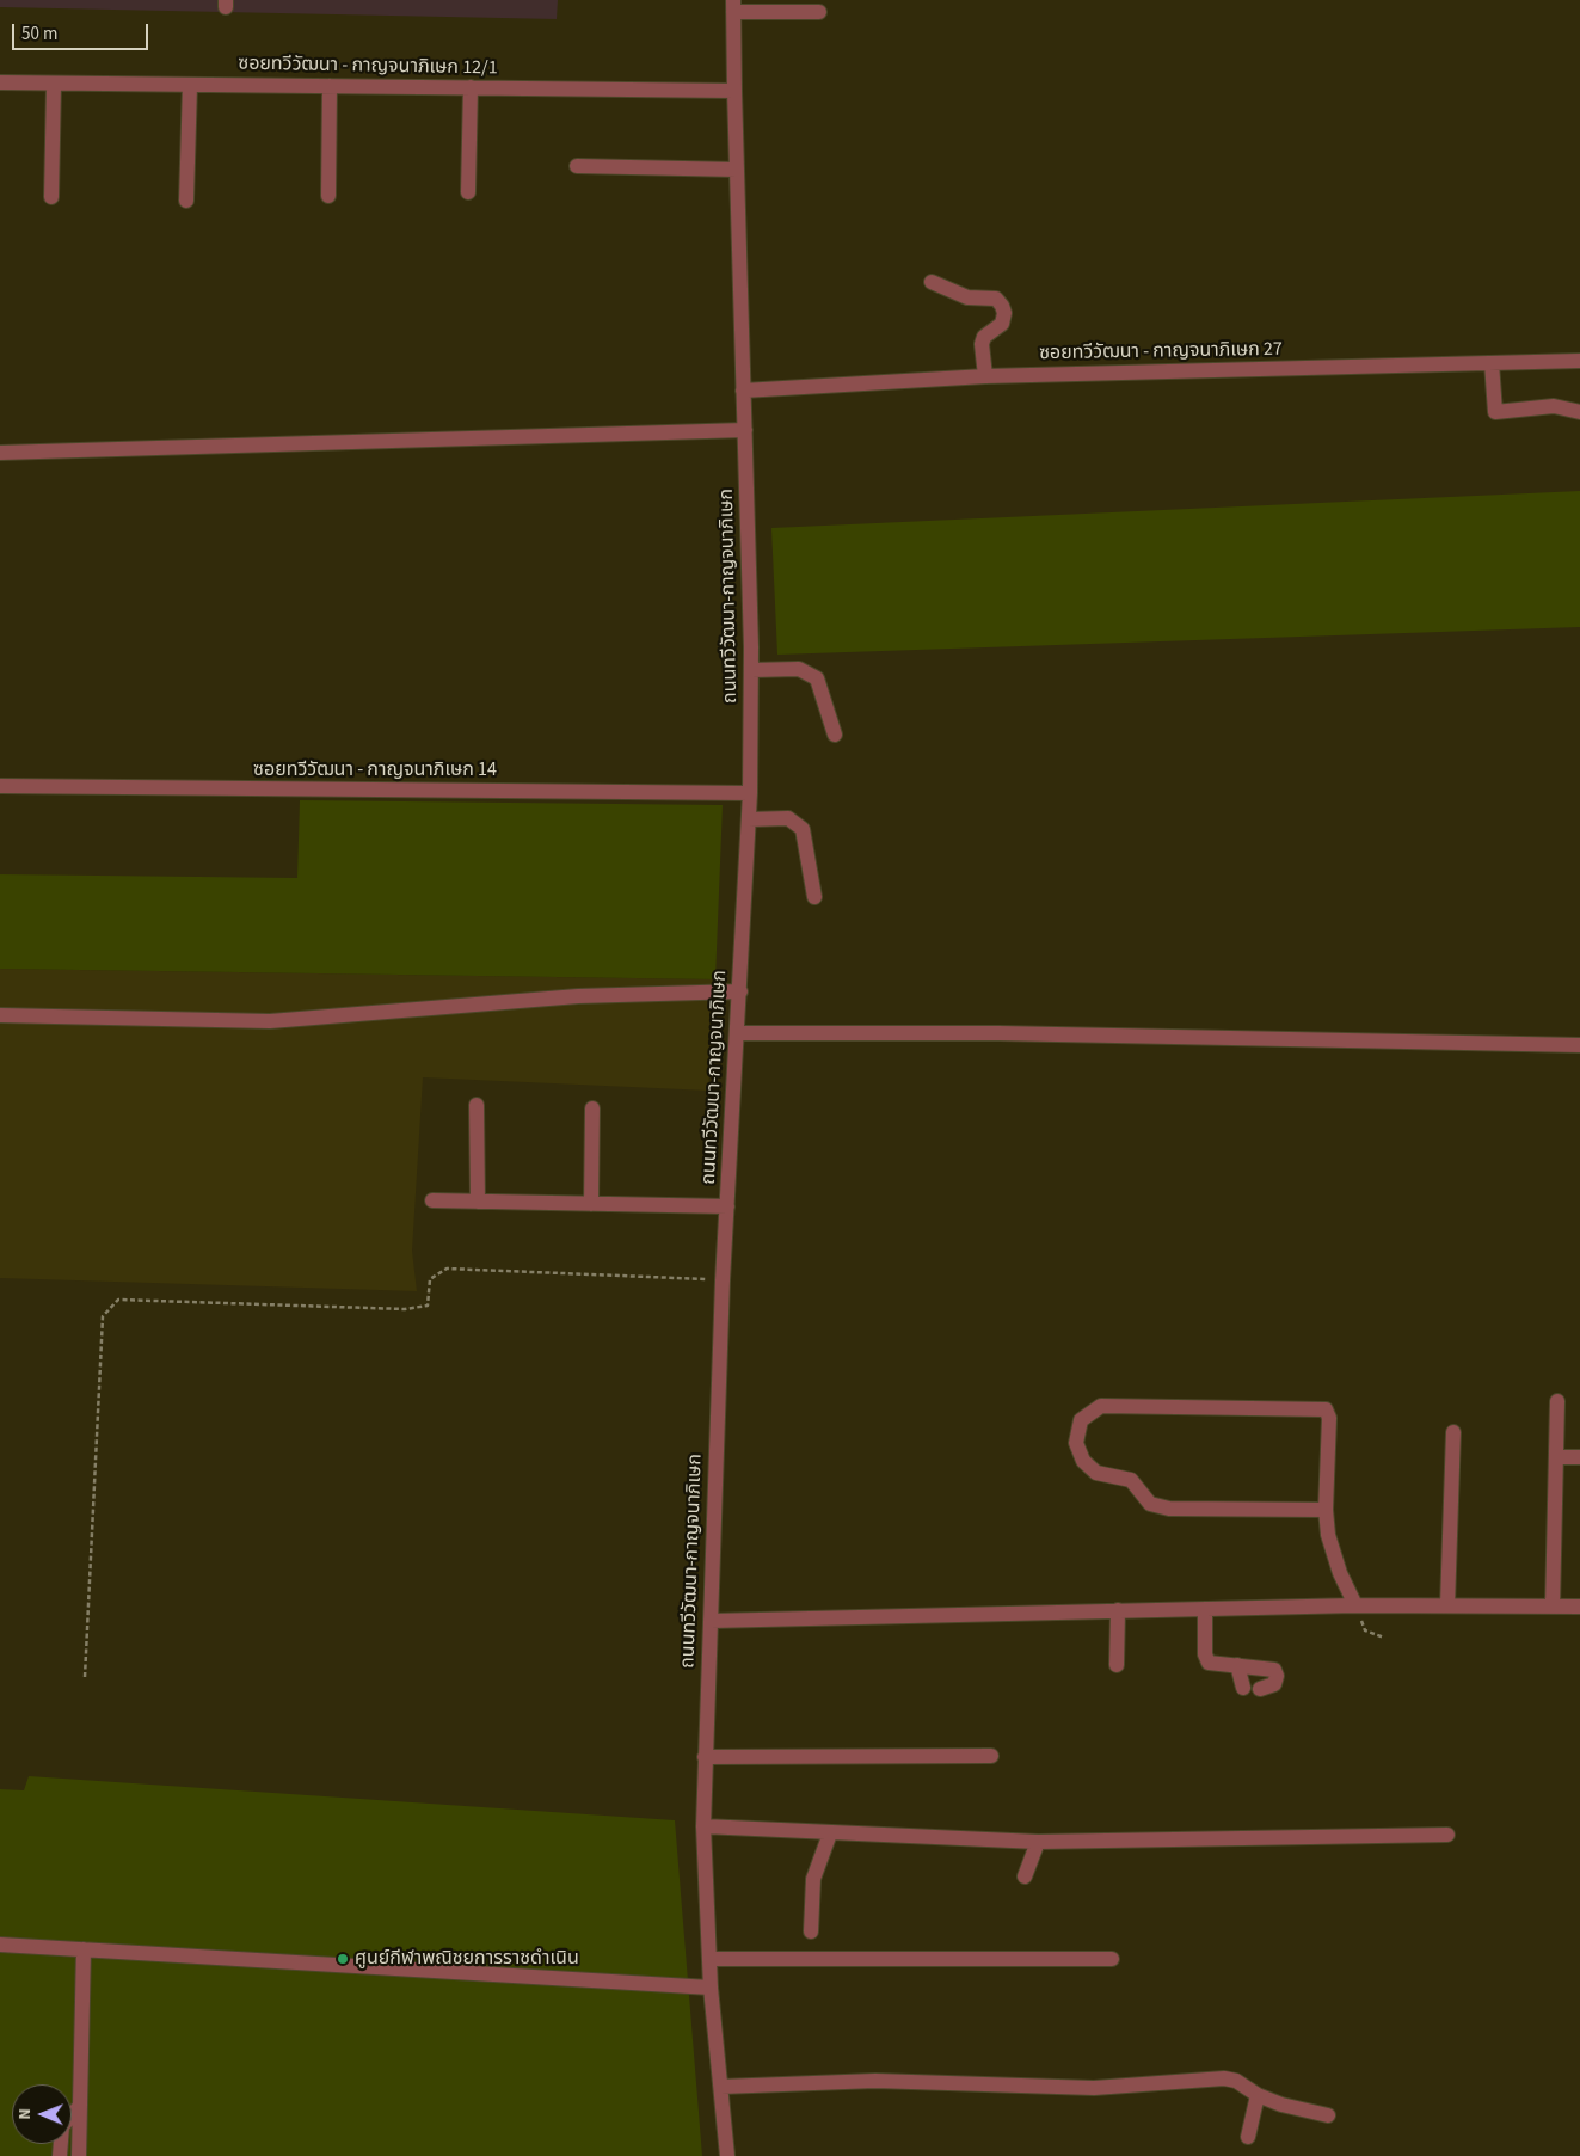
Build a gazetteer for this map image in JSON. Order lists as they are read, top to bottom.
{
  "streets": {
    "street": [
      "ซอยทวีวัฒนา - กาญจนาภิเษก 12/1",
      "ซอยทวีวัฒนา - กาญจนาภิเษก 27",
      "ถนนทวีวัฒนา-กาญจนาภิเษก",
      "ซอยทวีวัฒนา - กาญจนาภิเษก 14"
    ]
  },
  "crossings": [
    ["ซอยทวีวัฒนา - กาญจนาภิเษก 12/1", "ถนนทวีวัฒนา-กาญจนาภิเษก"],
    ["ซอยทวีวัฒนา - กาญจนาภิเษก 27", "ถนนทวีวัฒนา-กาญจนาภิเษก"],
    ["ถนนทวีวัฒนา-กาญจนาภิเษก", "ซอยทวีวัฒนา - กาญจนาภิเษก 14"]
  ],
  "places": ["ศูนย์กีฬาพณิชยการราชดำเนิน"],
  "scale_bar": "50 m",
  "north": "left"
}
